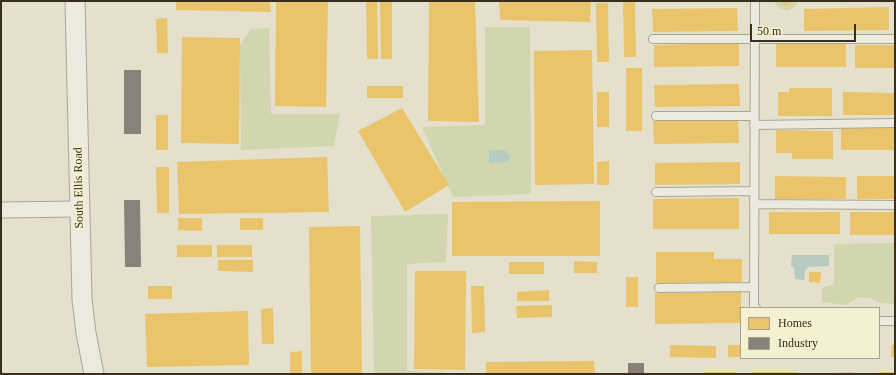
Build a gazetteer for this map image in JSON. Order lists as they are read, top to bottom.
{
  "streets": {
    "street": ["South Ellis Road"]
  },
  "legend": ["Homes", "Industry"],
  "scale_bar": "50 m"
}
